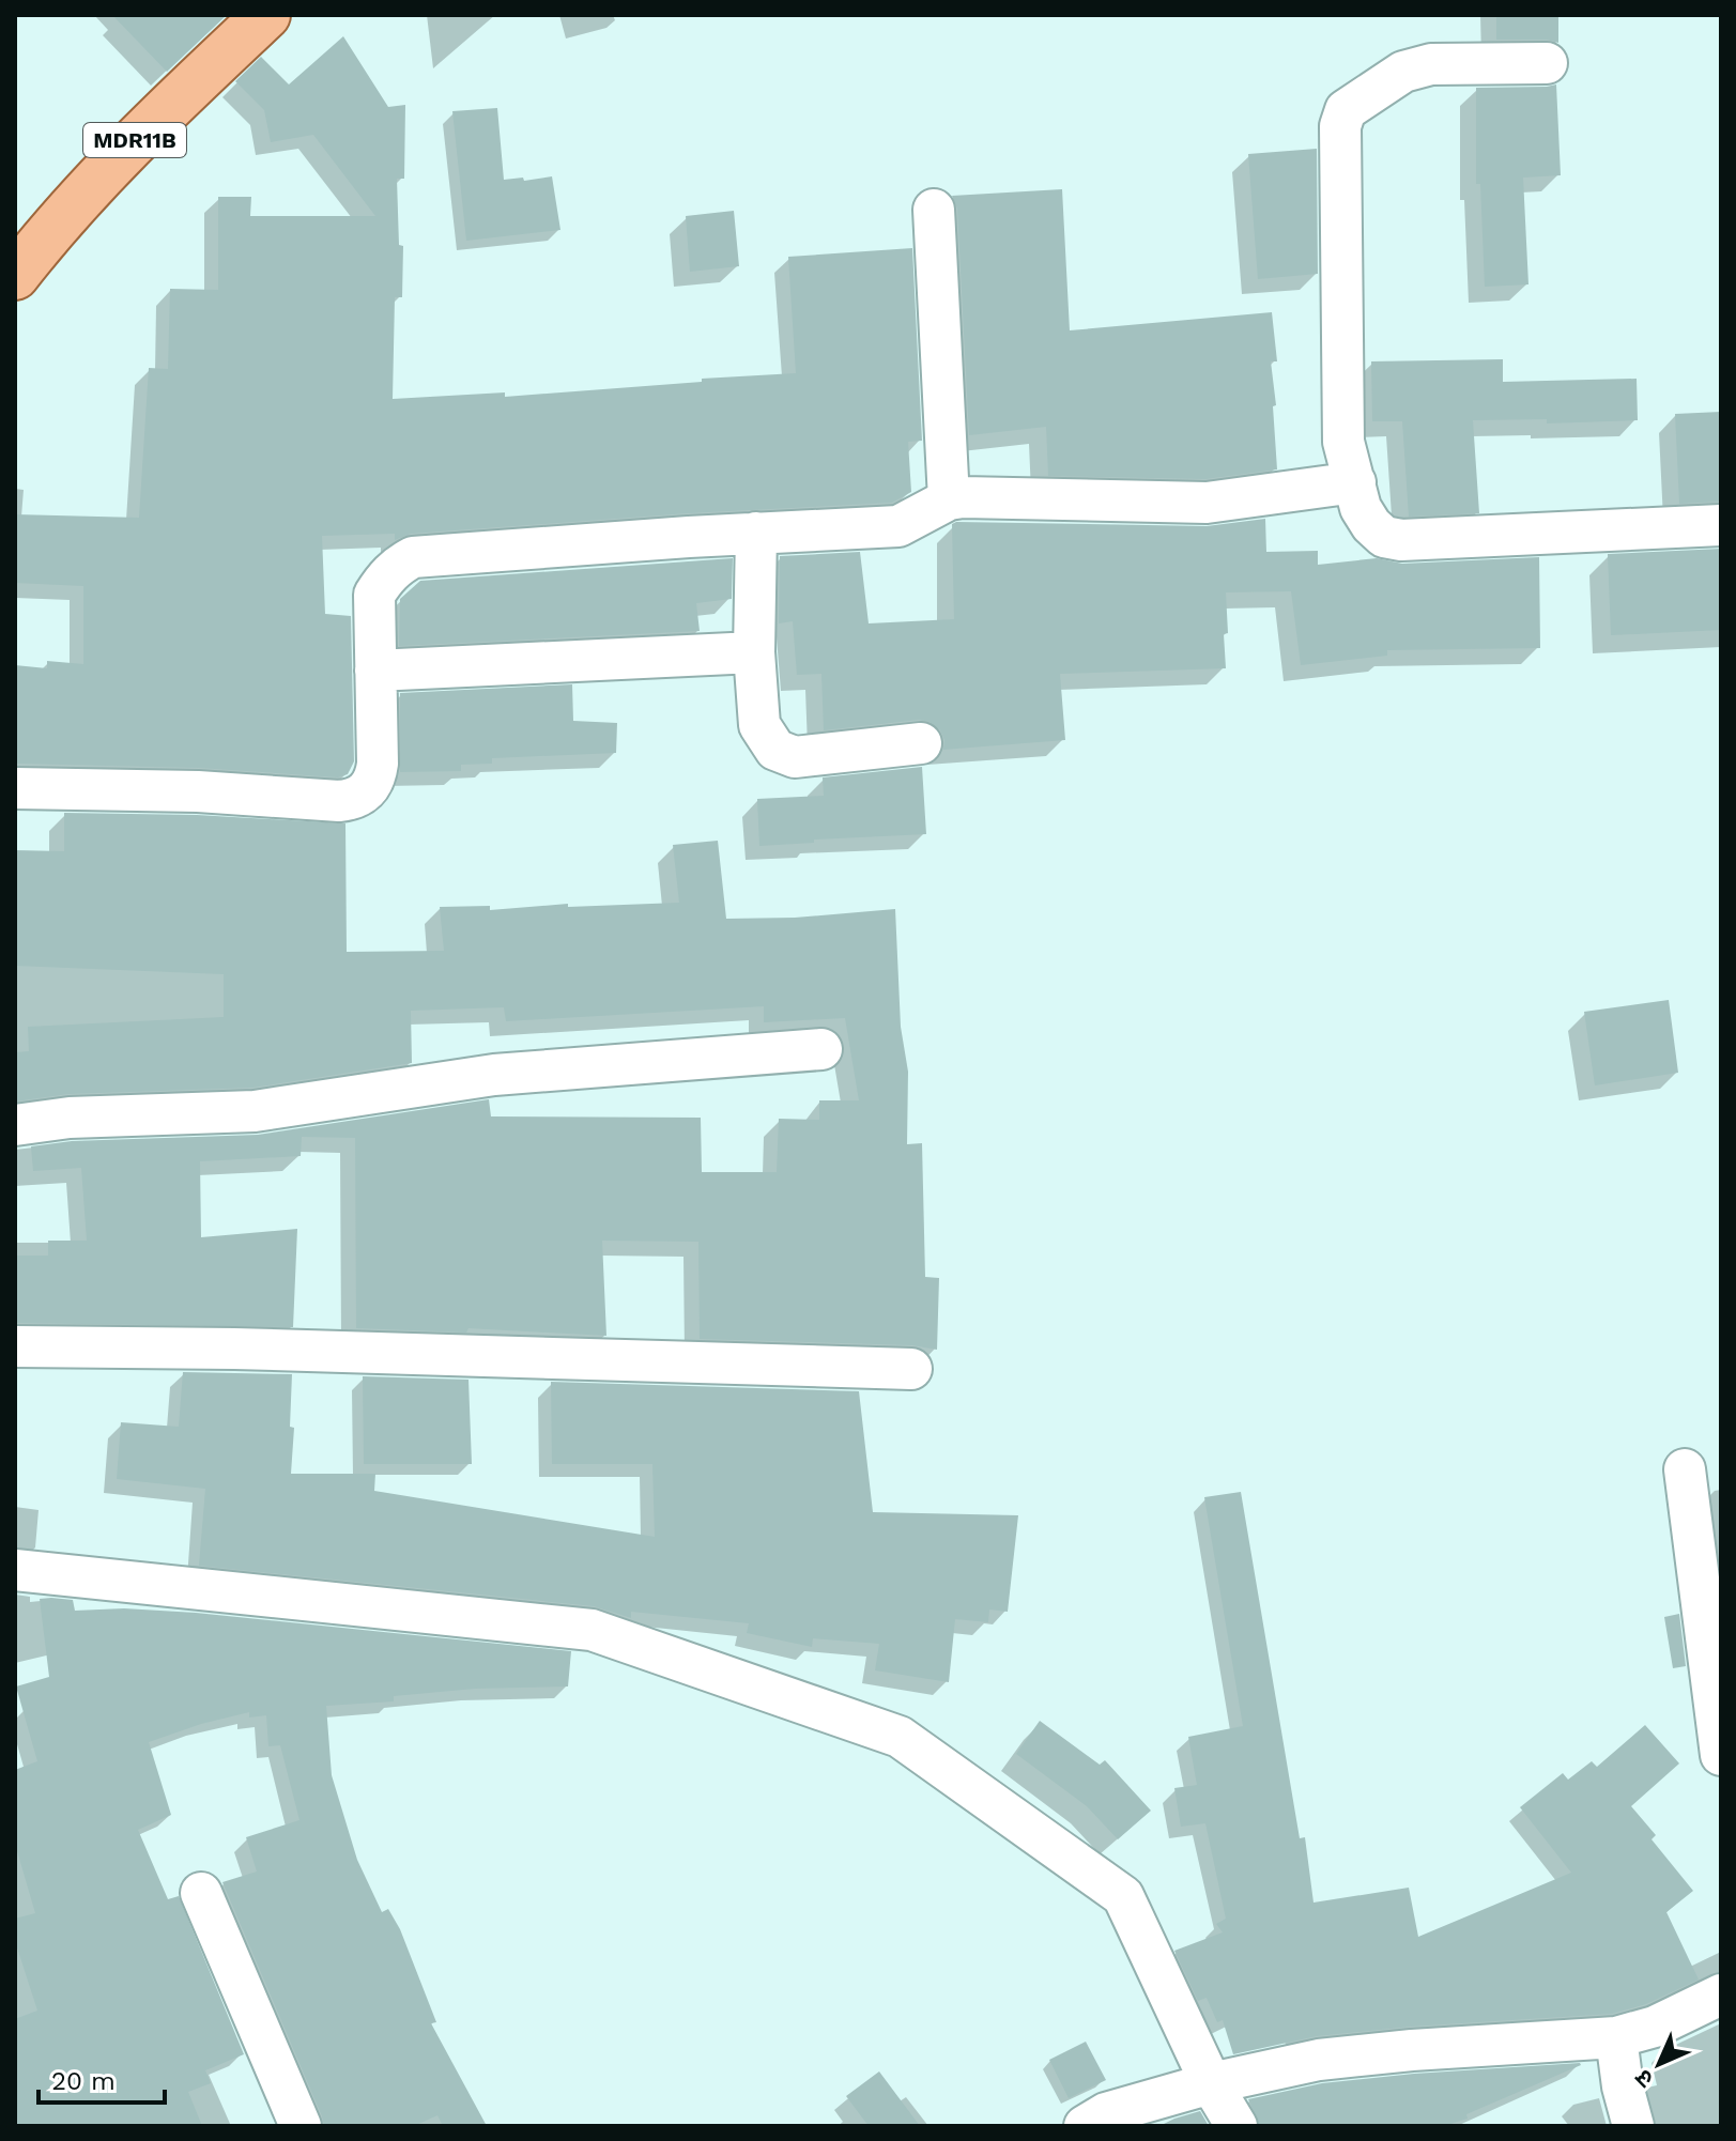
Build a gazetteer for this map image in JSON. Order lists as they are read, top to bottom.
{
  "streets": {
    "main road": ["MDR11B"]
  },
  "scale_bar": "20 m",
  "north": "bottom left"
}
